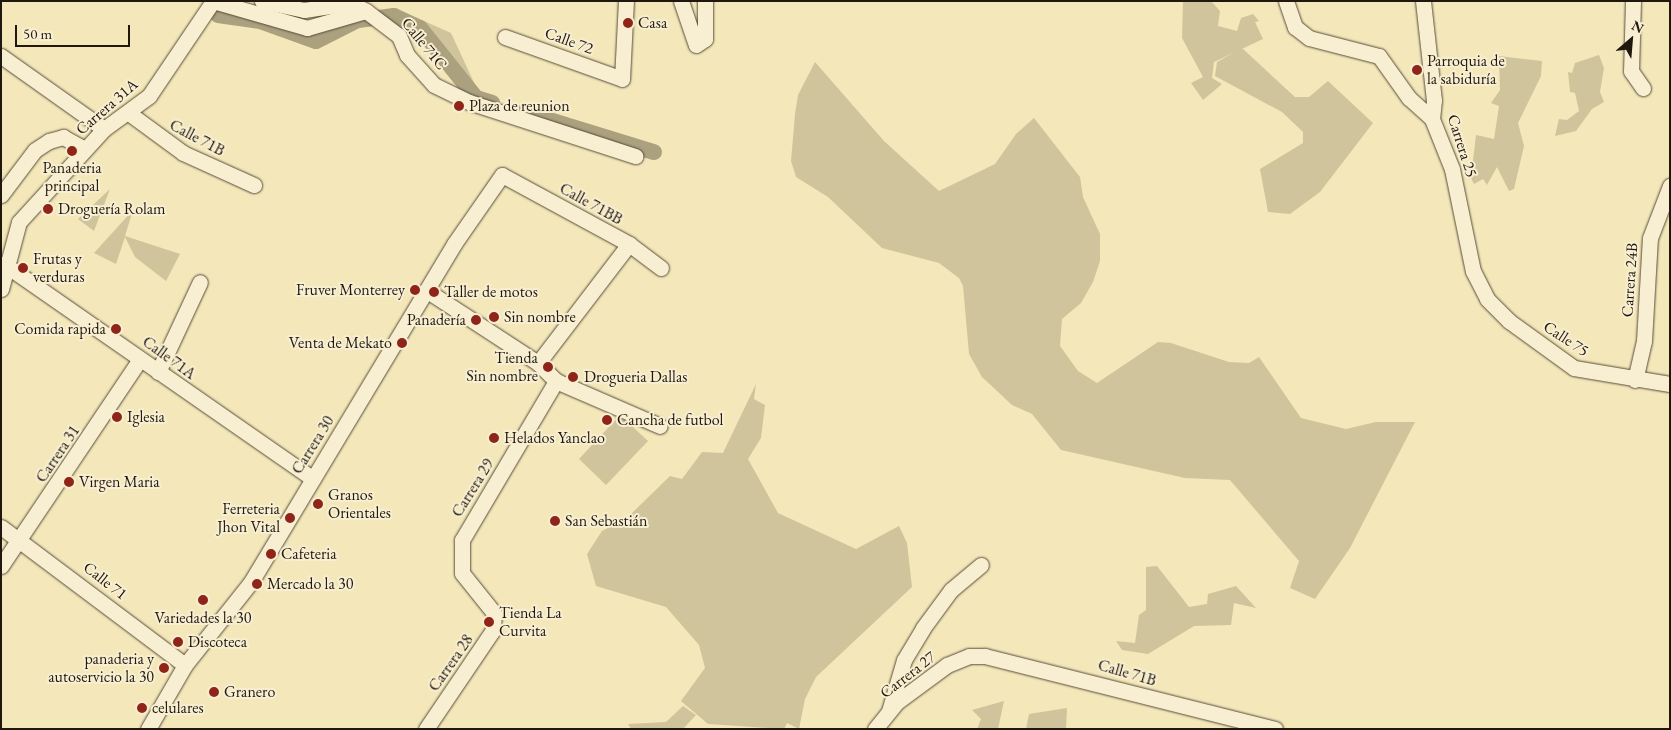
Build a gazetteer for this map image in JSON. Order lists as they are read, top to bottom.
{
  "streets": {
    "street": [
      "Calle 72",
      "Calle 71C",
      "Carrera 31A",
      "Calle 71B",
      "Carrera 25",
      "Calle 71BB",
      "Carrera 24B",
      "Calle 75",
      "Calle 71A",
      "Carrera 30",
      "Carrera 31",
      "Carrera 29",
      "Calle 71",
      "Carrera 28",
      "Carrera 27"
    ]
  },
  "crossings": [
    ["Carrera 31A", "Calle 71B"],
    ["Carrera 31A", "Calle 71A"],
    ["Calle 71B", "Carrera 27"],
    ["Carrera 25", "Calle 75"],
    ["Calle 71BB", "Carrera 30"],
    ["Carrera 24B", "Calle 75"],
    ["Calle 71A", "Carrera 30"],
    ["Calle 71A", "Carrera 31"],
    ["Carrera 30", "Calle 71"],
    ["Carrera 31", "Calle 71"],
    ["Carrera 29", "Carrera 28"]
  ],
  "places": [
    "Casa",
    "Parroquia de la sabiduría",
    "Plaza de reunion",
    "Panaderia principal",
    "Droguería Rolam",
    "Frutas y verduras",
    "Fruver Monterrey",
    "Taller de motos",
    "Sin nombre",
    "Panadería",
    "Comida rapida",
    "Venta de Mekato",
    "Tienda Sin nombre",
    "Drogueria Dallas",
    "Iglesia",
    "Cancha de futbol",
    "Helados Yanclao",
    "Virgen Maria",
    "Granos Orientales",
    "Ferreteria Jhon Vital",
    "San Sebastián",
    "Cafeteria",
    "Mercado la 30",
    "Variedades la 30",
    "Tienda La Curvita",
    "Discoteca",
    "panaderia y autoservicio la 30",
    "Granero",
    "celulares"
  ],
  "scale_bar": "50 m",
  "north": "top right"
}
